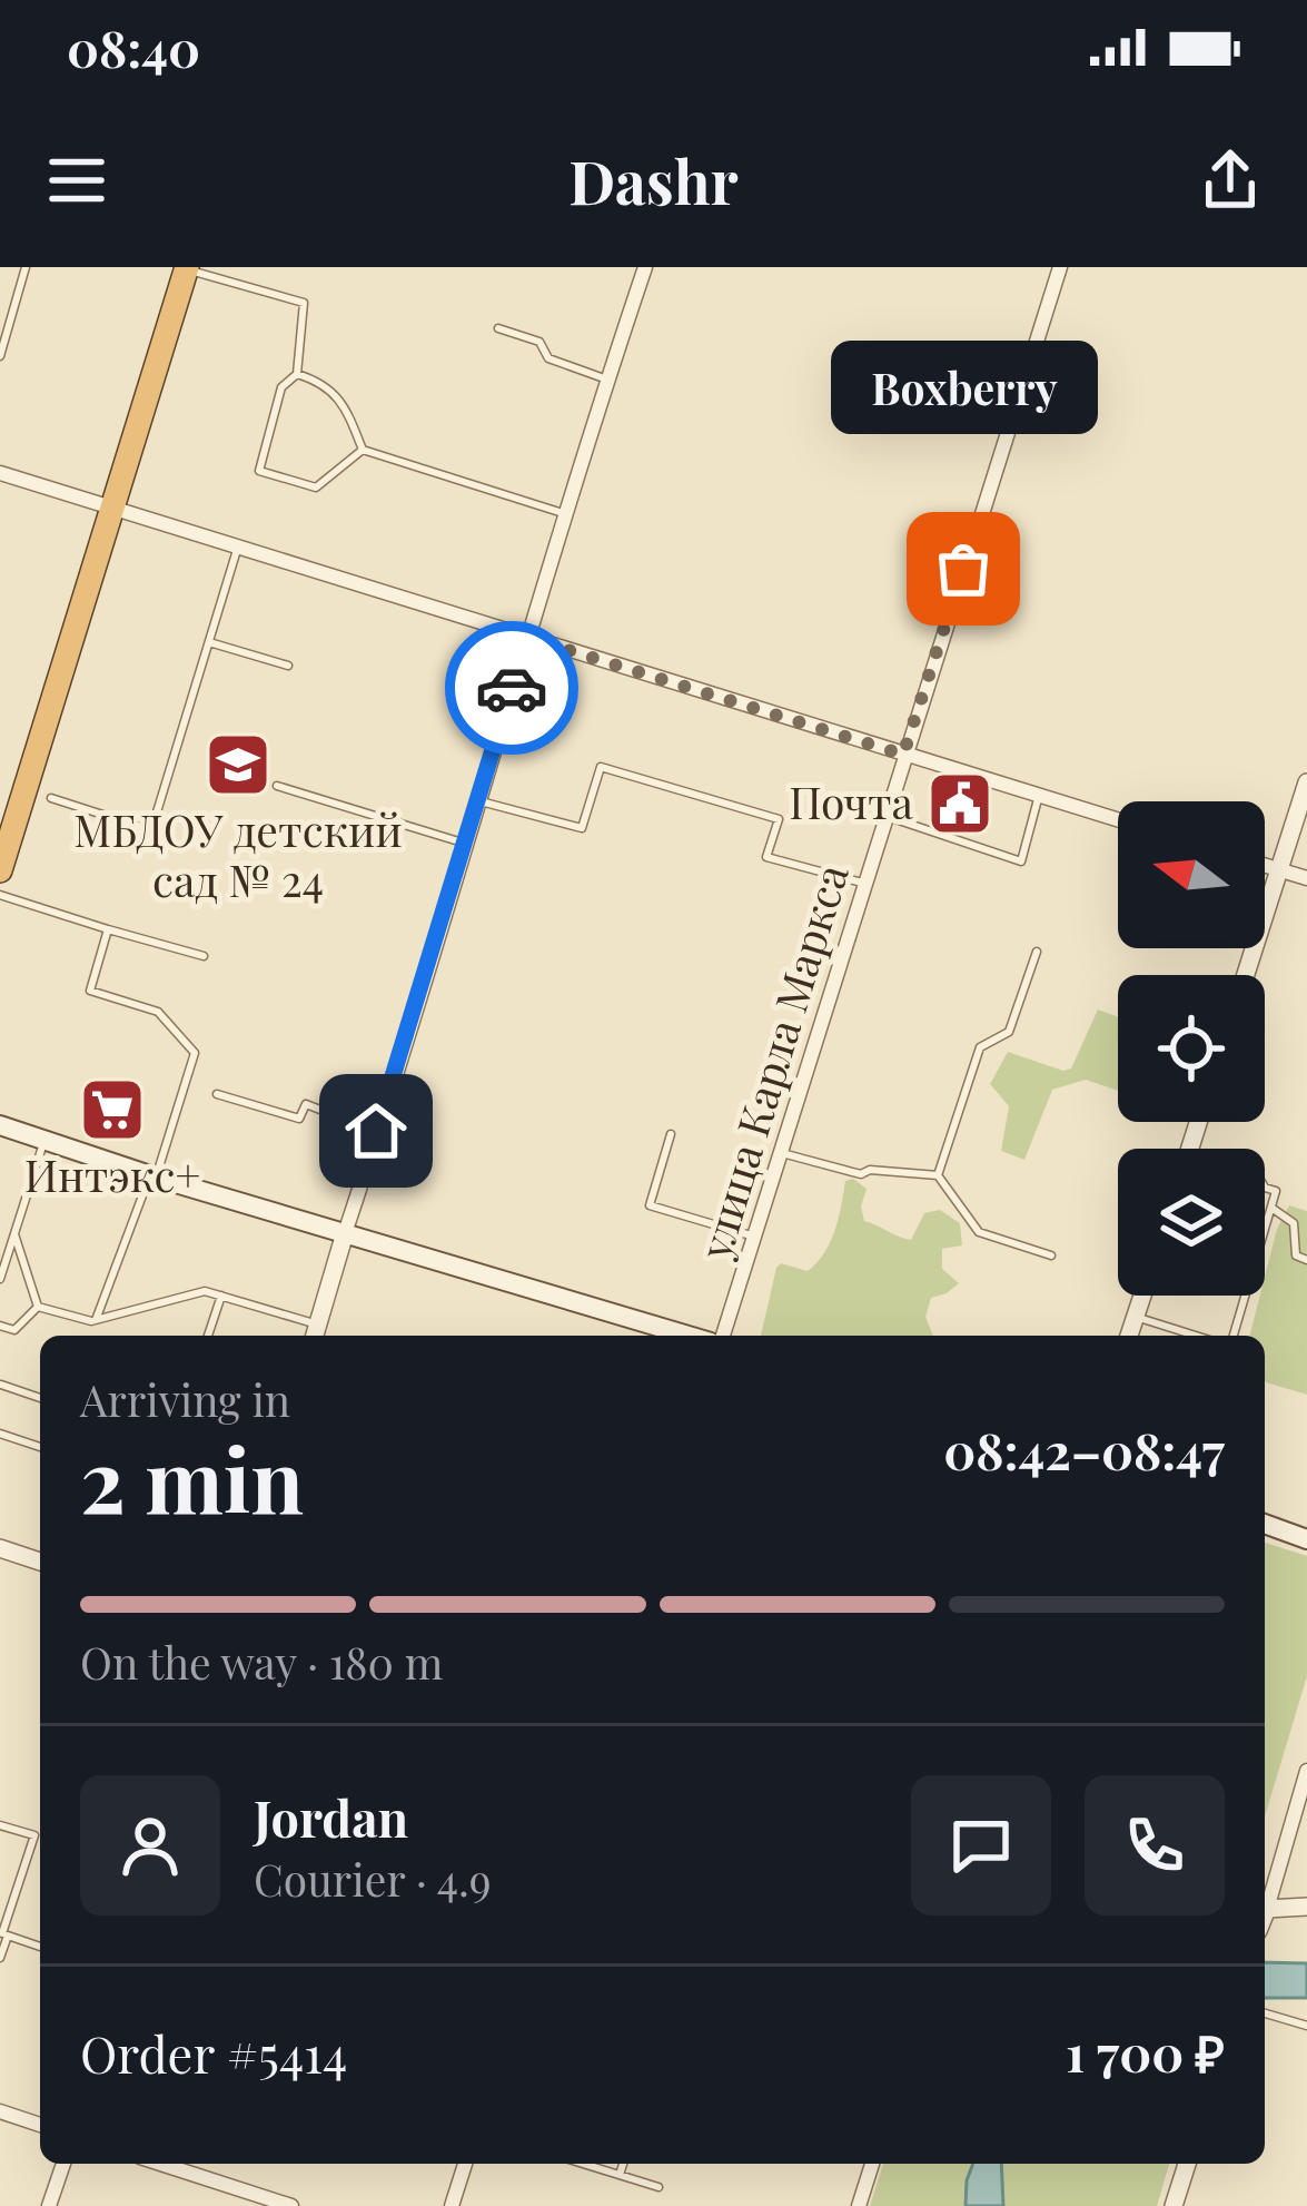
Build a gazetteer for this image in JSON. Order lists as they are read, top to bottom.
{
  "streets": {
    "street": ["улица Карла Маркса"]
  },
  "places": {
    "other": ["Boxberry"],
    "school or university": ["МБДОУ детский сад № 24"],
    "public building": ["Почта"],
    "supermarket": ["Интэкс+"]
  },
  "north": "left",
  "page": {
    "status": "08:40",
    "header": "Dashr",
    "bubble": "Boxberry",
    "heading": ["2 min", "Arriving in", "08:42–08:47"],
    "panel": [
      "Jordan",
      "Courier · 4.9",
      "Order #5414",
      "1 700 ₽"
    ],
    "bar": "On the way · 180 m"
  }
}
